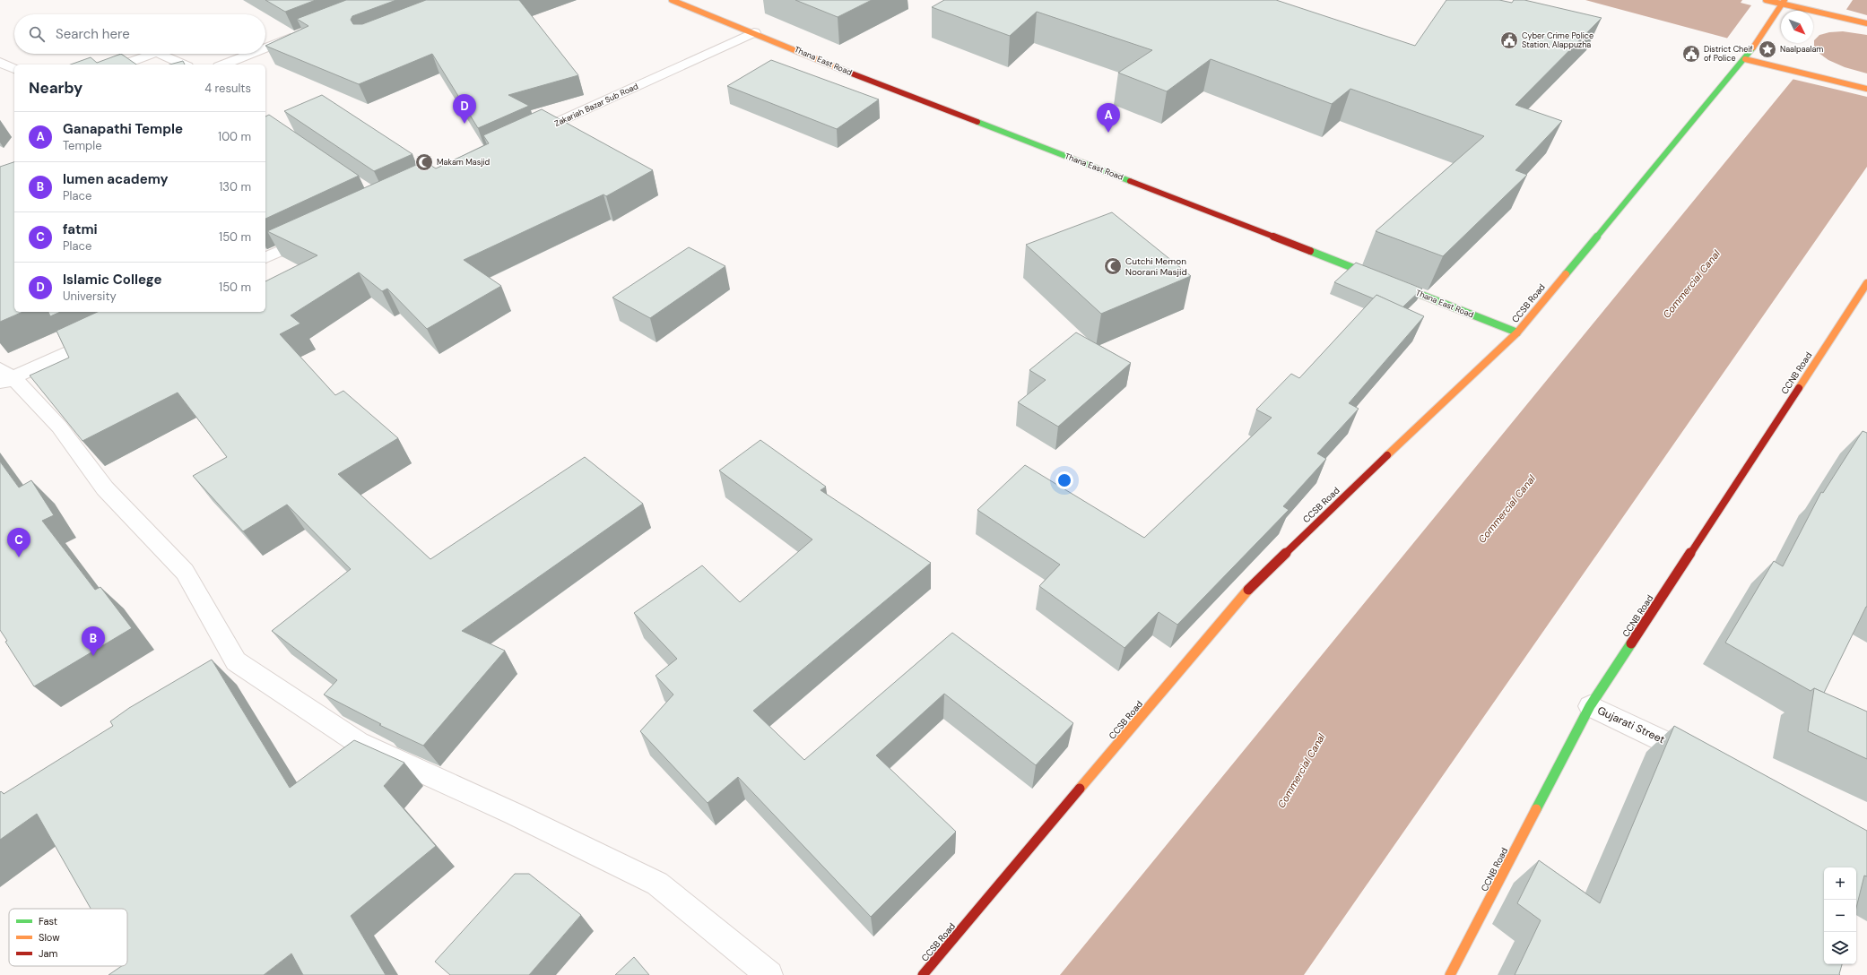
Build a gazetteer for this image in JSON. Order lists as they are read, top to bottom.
{
  "streets": {
    "main road": ["Thana East Road", "CCSB Road", "CCNB Road"],
    "street": ["Zakariah Bazar Sub Road", "Gujarati Street"]
  },
  "crossings": [
    ["Thana East Road", "Zakariah Bazar Sub Road"],
    ["Thana East Road", "CCSB Road"],
    ["CCNB Road", "Gujarati Street"]
  ],
  "water": ["Commercial Canal"],
  "places": {
    "public building": ["Cyber Crime Police Station, Alappuzha", "District Cheif of Police"],
    "place": ["Naalpaalam"],
    "mosque": ["Makam Masjid", "Cutchi Memon Noorani Masjid"]
  },
  "legend": ["Fast", "Slow", "Jam"],
  "north": "bottom right",
  "page": {
    "search": "Search here",
    "heading": ["Nearby", "4 results"],
    "pins": [
      "D",
      "A",
      "C",
      "B"
    ],
    "list": [
      {
        "mark": "A",
        "name": "Ganapathi Temple",
        "note": "Temple",
        "value": "100 m"
      },
      {
        "mark": "B",
        "name": "lumen academy",
        "note": "Place",
        "value": "130 m"
      },
      {
        "mark": "C",
        "name": "fatmi",
        "note": "Place",
        "value": "150 m"
      },
      {
        "mark": "D",
        "name": "Islamic College",
        "note": "University",
        "value": "150 m"
      }
    ],
    "map_buttons": ["+", "−"]
  }
}
